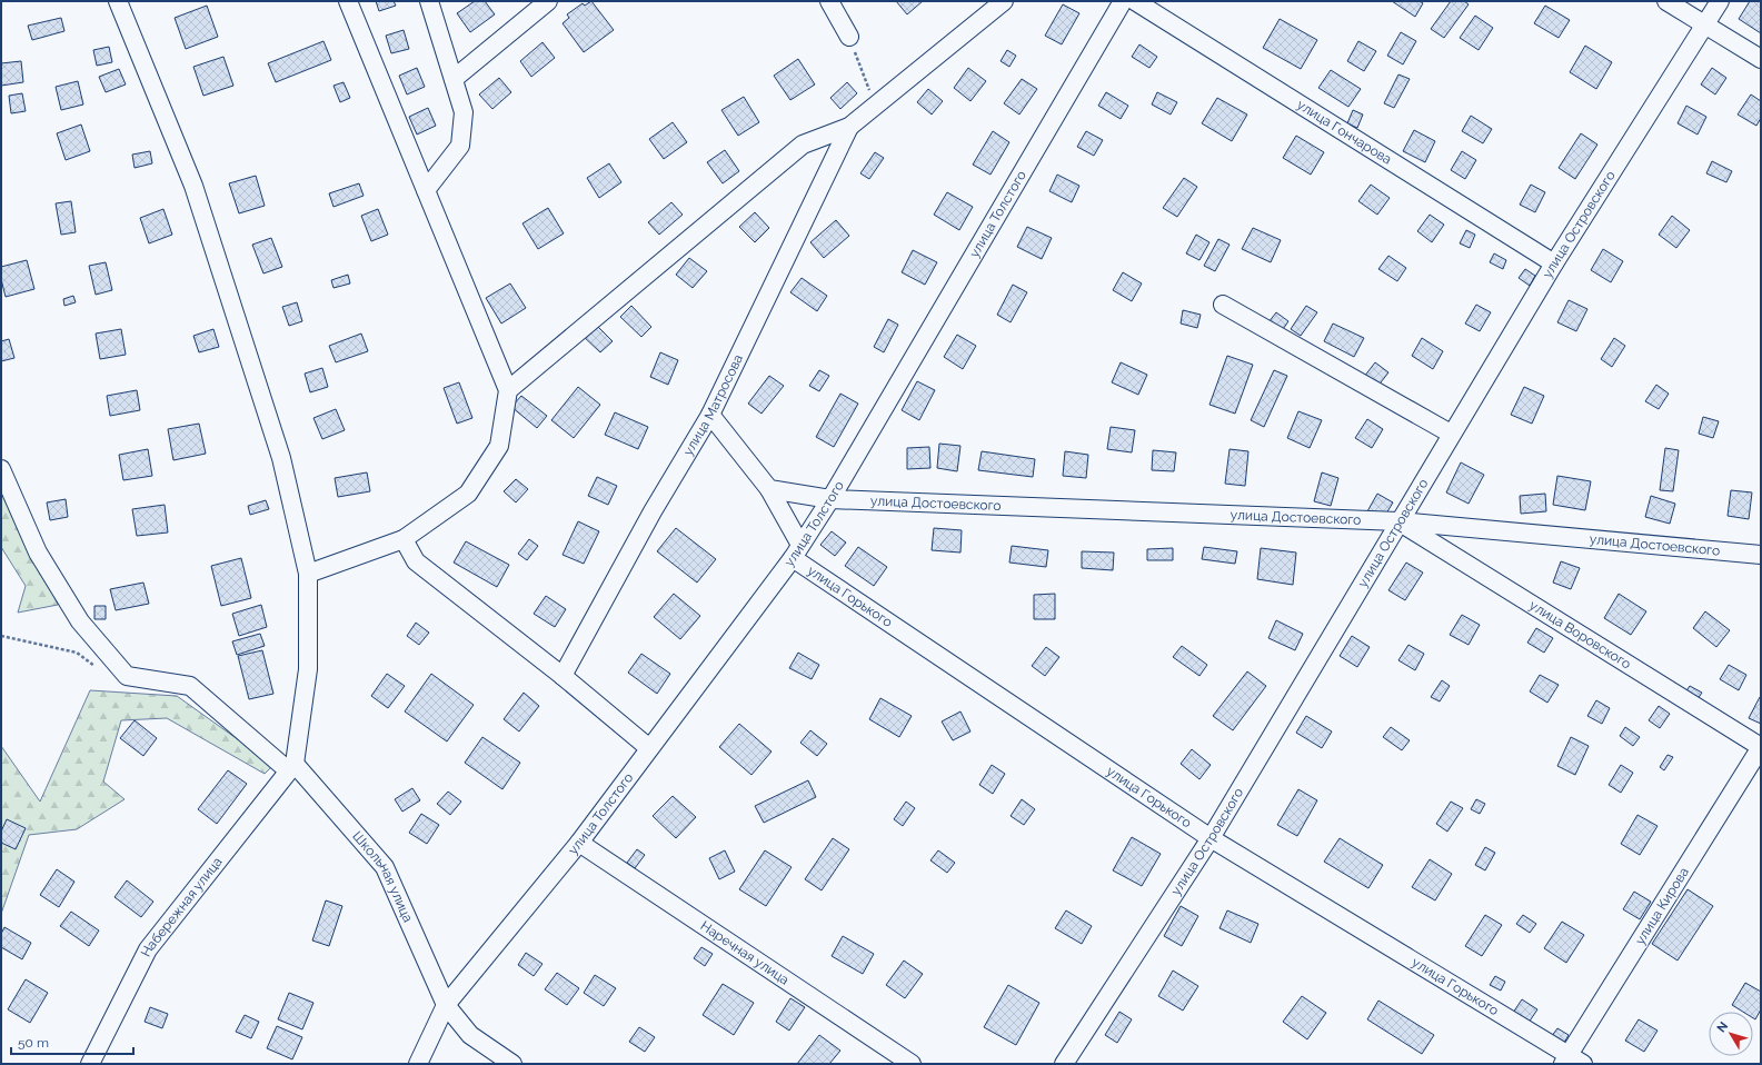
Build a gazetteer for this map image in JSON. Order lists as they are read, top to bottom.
{
  "streets": {
    "street": [
      "улица Гончарова",
      "улица Толстого",
      "улица Островского",
      "улица Матросова",
      "улица Достоевского",
      "улица Горького",
      "улица Воровского",
      "Школьная улица",
      "улица Кирова",
      "Набережная улица",
      "Наречная улица"
    ]
  },
  "crossings": [
    ["улица Гончарова", "улица Островского"],
    ["улица Толстого", "улица Достоевского"],
    ["улица Толстого", "улица Горького"],
    ["улица Толстого", "Школьная улица"],
    ["улица Толстого", "Наречная улица"],
    ["улица Островского", "улица Достоевского"],
    ["улица Островского", "улица Горького"],
    ["улица Островского", "улица Воровского"],
    ["улица Достоевского", "улица Воровского"],
    ["улица Горького", "улица Кирова"],
    ["улица Воровского", "улица Кирова"],
    ["Школьная улица", "Набережная улица"]
  ],
  "scale_bar": "50 m",
  "north": "top left"
}
